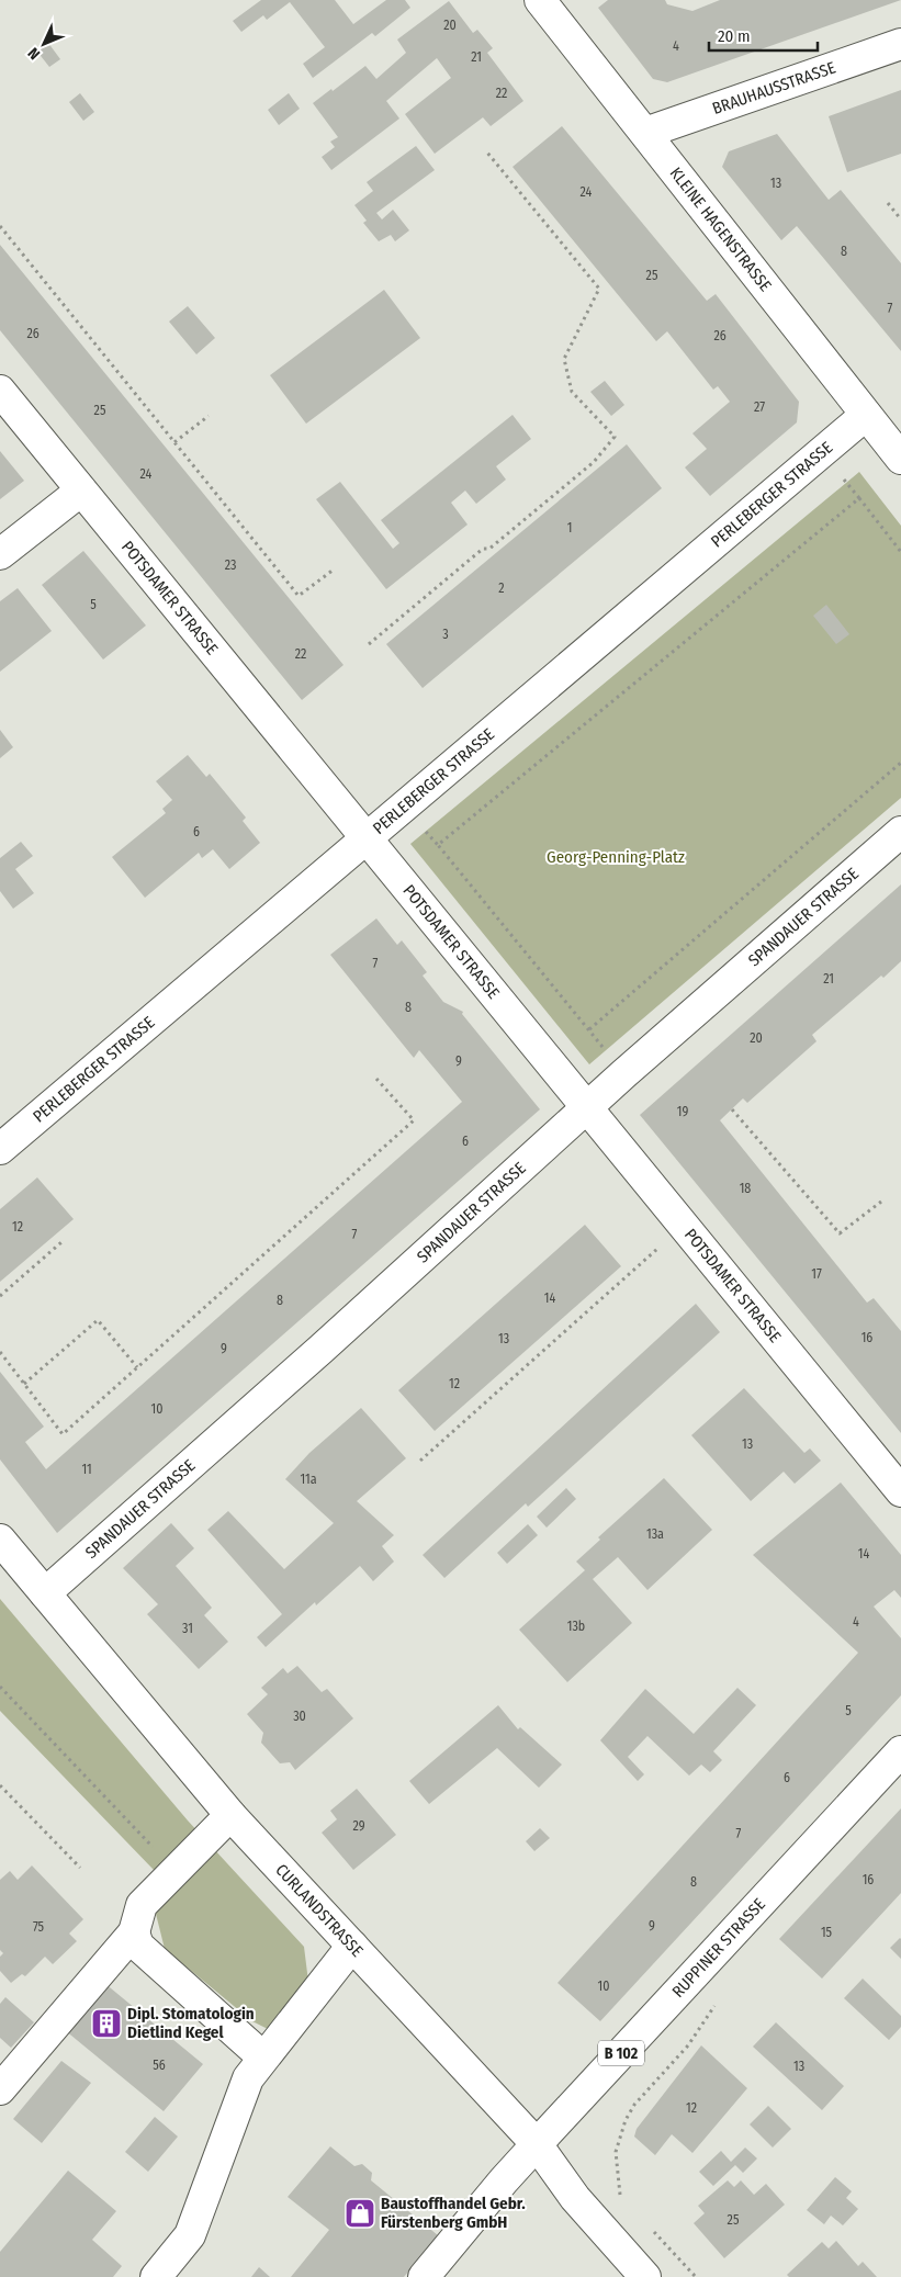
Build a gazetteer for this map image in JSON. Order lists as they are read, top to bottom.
{
  "streets": {
    "street": [
      "BRAUHAUSSTRASSE",
      "KLEINE HAGENSTRASSE",
      "PERLEBERGER STRASSE",
      "POTSDAMER STRASSE",
      "SPANDAUER STRASSE",
      "CURLANDSTRASSE",
      "RUPPINER STRASSE",
      "B 102"
    ]
  },
  "crossings": [
    ["BRAUHAUSSTRASSE", "KLEINE HAGENSTRASSE"],
    ["KLEINE HAGENSTRASSE", "PERLEBERGER STRASSE"],
    ["PERLEBERGER STRASSE", "POTSDAMER STRASSE"],
    ["POTSDAMER STRASSE", "SPANDAUER STRASSE"],
    ["SPANDAUER STRASSE", "CURLANDSTRASSE"],
    ["CURLANDSTRASSE", "RUPPINER STRASSE"]
  ],
  "parks": ["Georg-Penning-Platz"],
  "places": {
    "building": ["Dipl. Stomatologin Dietlind Kegel"],
    "shop": ["Baustoffhandel Gebr. Fürstenberg GmbH"]
  },
  "house_numbers": [
    "20",
    "4",
    "21",
    "22",
    "13",
    "24",
    "8",
    "25",
    "7",
    "26",
    "26",
    "27",
    "25",
    "24",
    "1",
    "23",
    "2",
    "5",
    "3",
    "22",
    "6",
    "7",
    "21",
    "8",
    "20",
    "9",
    "19",
    "6",
    "18",
    "12",
    "7",
    "17",
    "14",
    "8",
    "16",
    "13",
    "9",
    "12",
    "10",
    "13",
    "11",
    "11a",
    "13a",
    "14",
    "4",
    "13b",
    "31",
    "5",
    "30",
    "6",
    "29",
    "7",
    "16",
    "8",
    "9",
    "75",
    "15",
    "10",
    "56",
    "13",
    "12",
    "25"
  ],
  "scale_bar": "20 m",
  "north": "bottom left"
}
